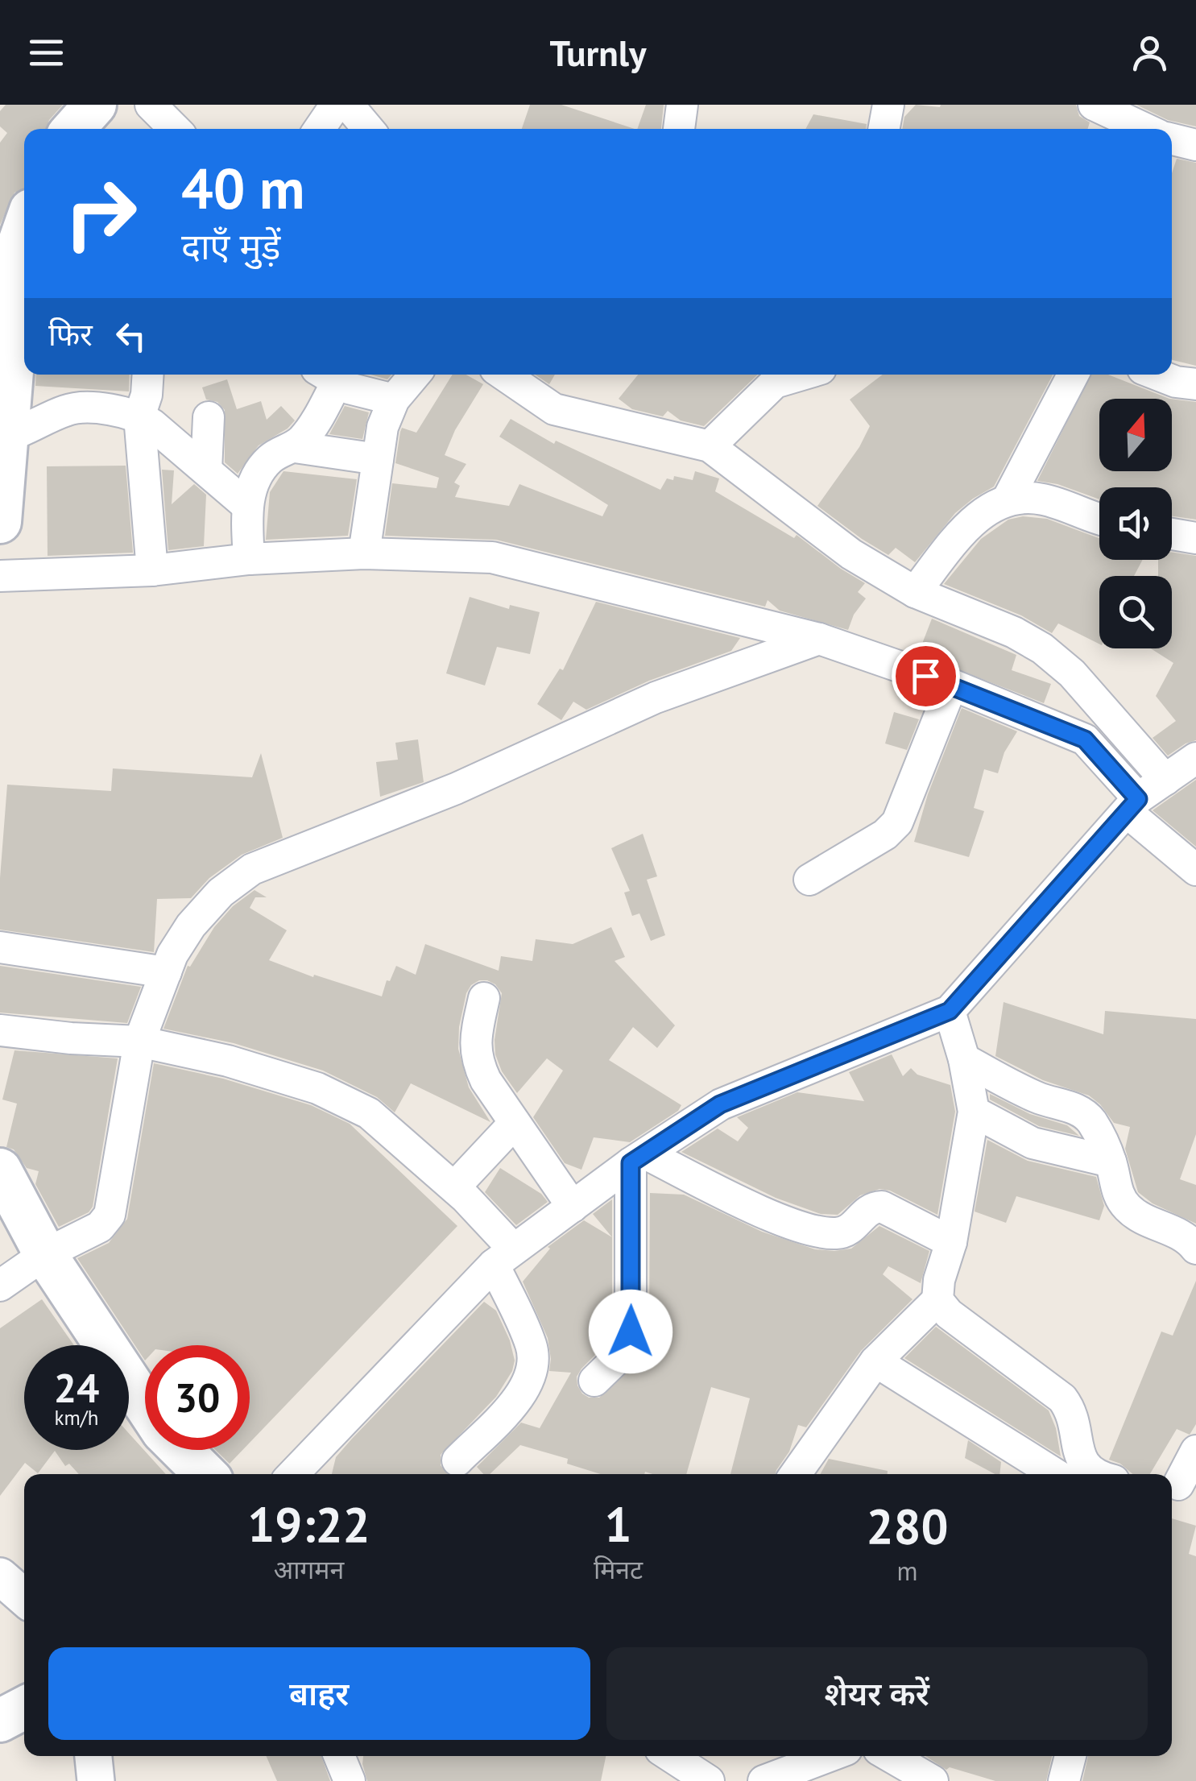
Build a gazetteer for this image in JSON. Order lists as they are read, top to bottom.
{
  "north": "top",
  "page": {
    "header": "Turnly",
    "turn": ["40 m", "दाएँ मुड़ें"],
    "then": "फिर",
    "speed": "24 km/h",
    "limit": "30",
    "eta": [
      "19:22",
      "आगमन",
      "1",
      "मिनट",
      "280",
      "m"
    ],
    "buttons": ["बाहर", "शेयर करें"]
  }
}
